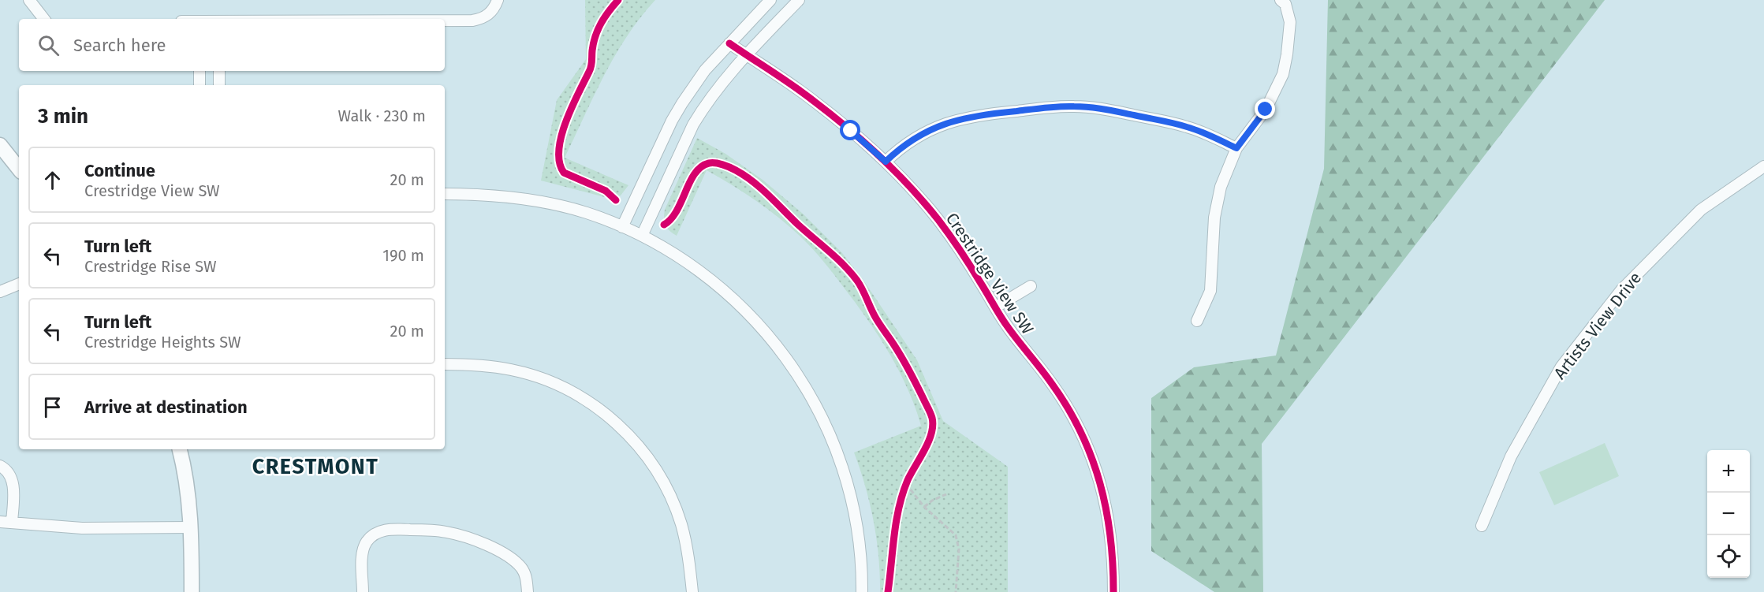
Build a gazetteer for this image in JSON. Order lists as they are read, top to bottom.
{
  "streets": {
    "street": ["Crestridge View SW", "Artists View Drive"]
  },
  "districts": ["CRESTMONT"],
  "page": {
    "search": "Search here",
    "heading": ["3 min", "Walk · 230 m"],
    "list": [
      ["Continue", "Crestridge View SW", "20 m"],
      ["Turn left", "Crestridge Rise SW", "190 m"],
      ["Turn left", "Crestridge Heights SW", "20 m"],
      "Arrive at destination"
    ],
    "map_buttons": ["+", "−"]
  }
}
